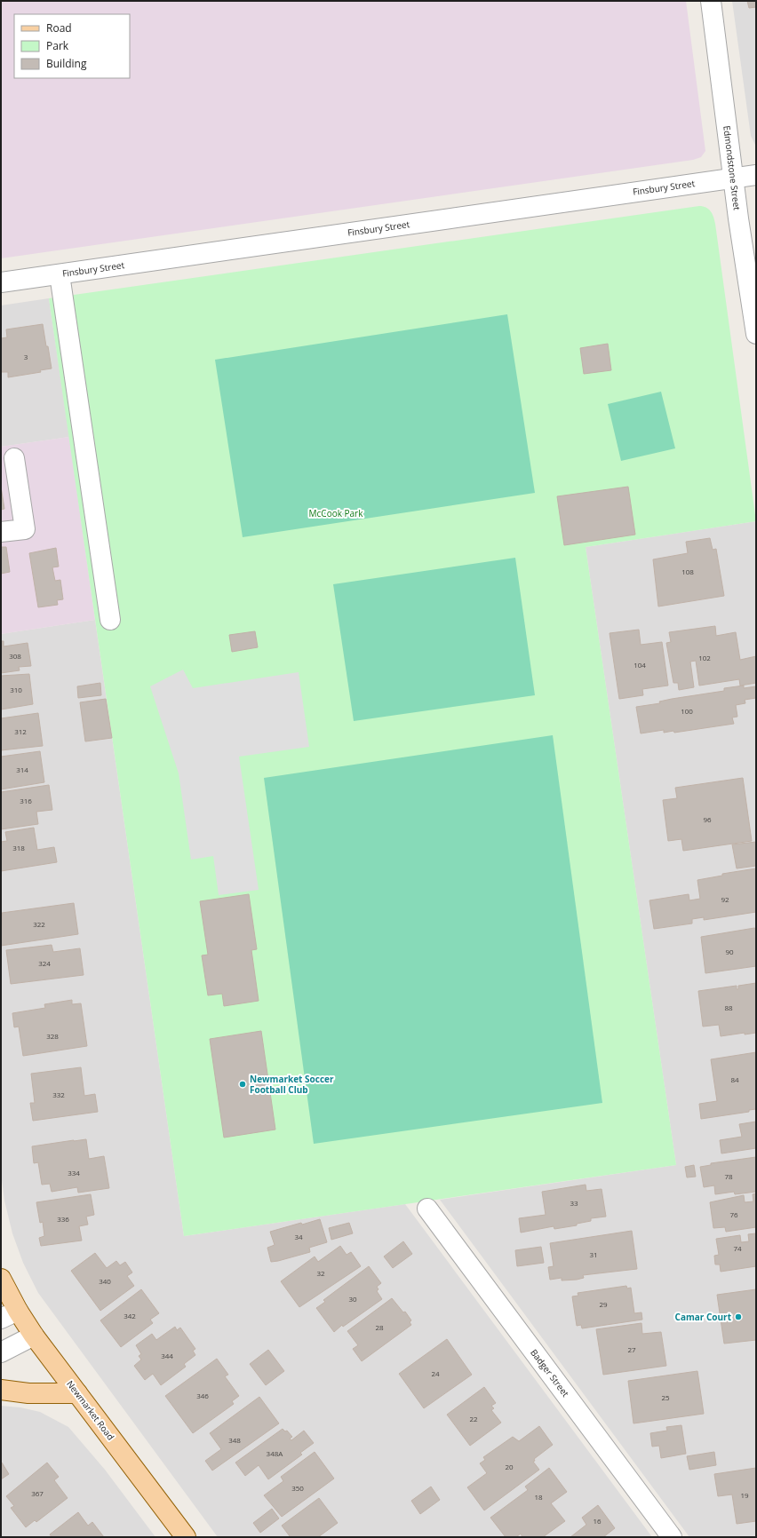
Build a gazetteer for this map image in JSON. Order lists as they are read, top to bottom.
{
  "streets": {
    "main road": ["Newmarket Road"],
    "street": ["Edmondstone Street", "Finsbury Street", "Badger Street"]
  },
  "crossings": [
    ["Edmondstone Street", "Finsbury Street"]
  ],
  "parks": ["McCook Park"],
  "places": ["Newmarket Soccer Football Club", "Camar Court"],
  "house_numbers": [
    "3",
    "108",
    "308",
    "102",
    "104",
    "310",
    "100",
    "312",
    "314",
    "316",
    "96",
    "318",
    "92",
    "322",
    "90",
    "324",
    "88",
    "328",
    "84",
    "332",
    "334",
    "78",
    "33",
    "76",
    "336",
    "34",
    "74",
    "31",
    "32",
    "340",
    "30",
    "29",
    "342",
    "28",
    "27",
    "344",
    "24",
    "346",
    "25",
    "22",
    "348",
    "348A",
    "20",
    "350",
    "367",
    "19",
    "18",
    "16"
  ],
  "legend": ["Road", "Park", "Building"]
}
